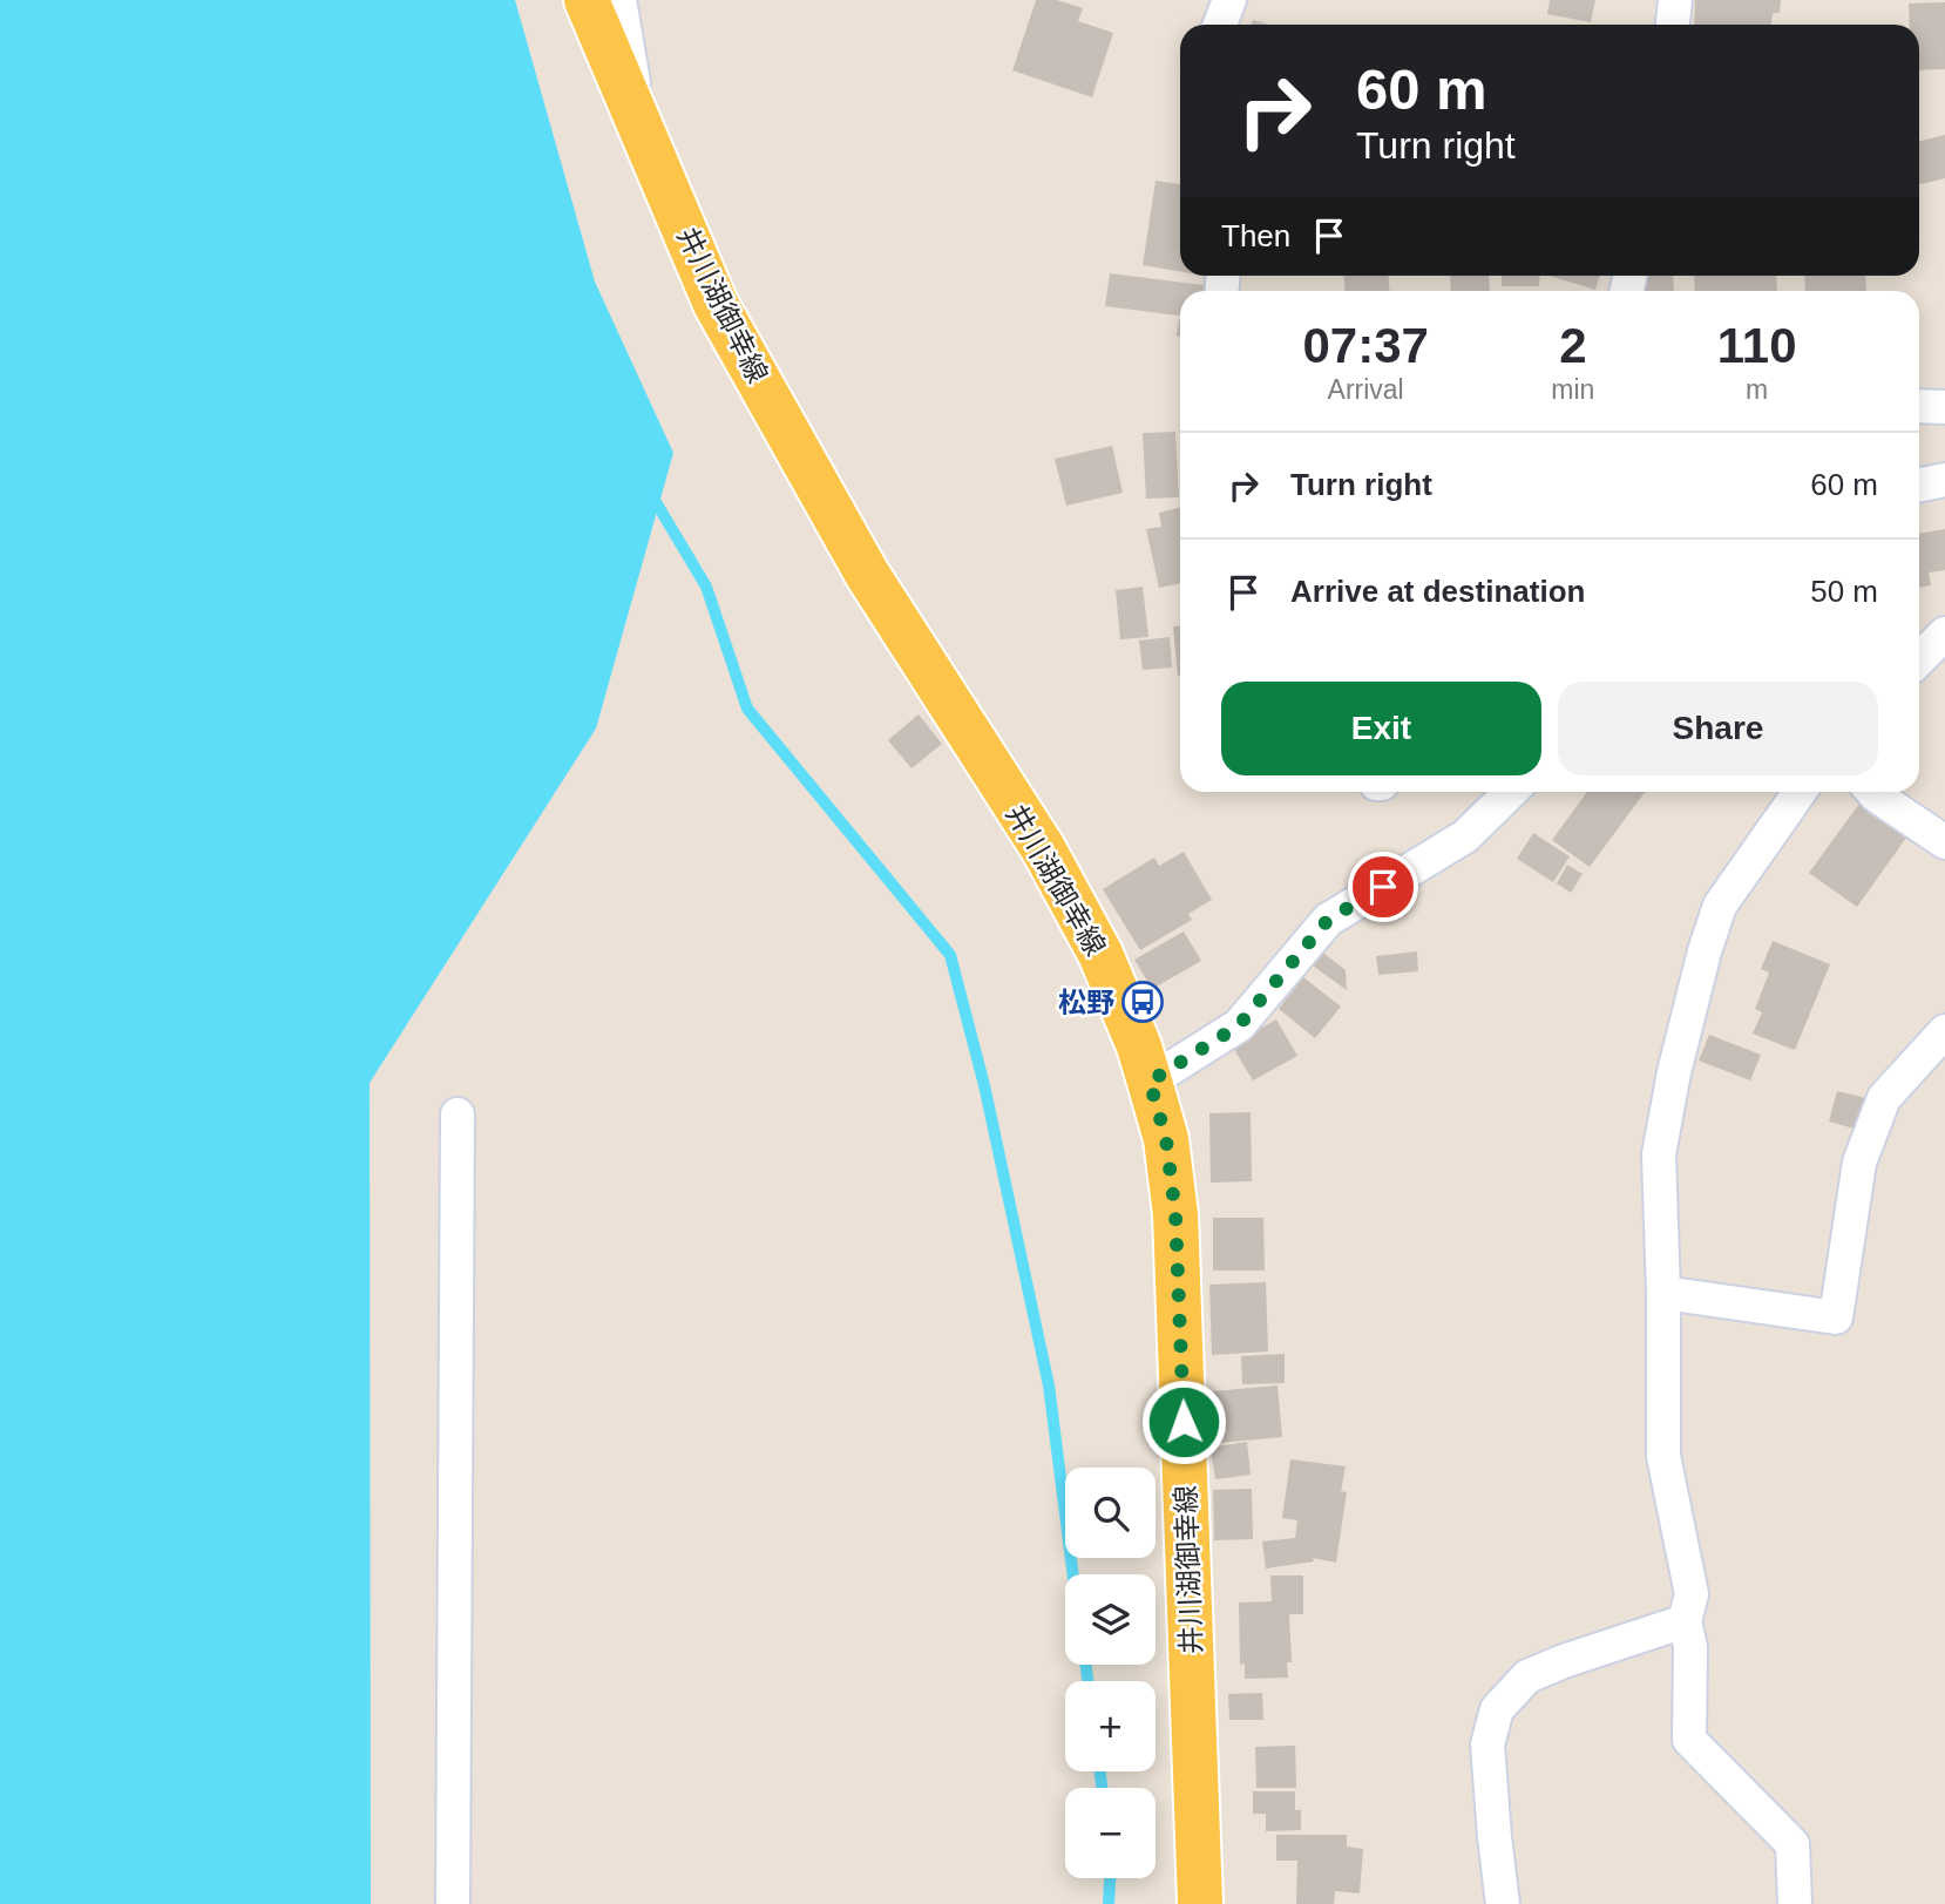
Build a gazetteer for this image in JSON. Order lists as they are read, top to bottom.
{
  "streets": {
    "main road": ["井川湖御幸線"]
  },
  "places": {
    "bus stop": ["松野"]
  },
  "page": {
    "turn": ["60 m", "Turn right"],
    "then": "Then",
    "eta": [
      "07:37",
      "Arrival",
      "2",
      "min",
      "110",
      "m"
    ],
    "list": [
      {
        "name": "Turn right",
        "value": "60 m"
      },
      {
        "name": "Arrive at destination",
        "value": "50 m"
      }
    ],
    "buttons": ["Exit", "Share"],
    "map_buttons": ["+", "−"]
  }
}
